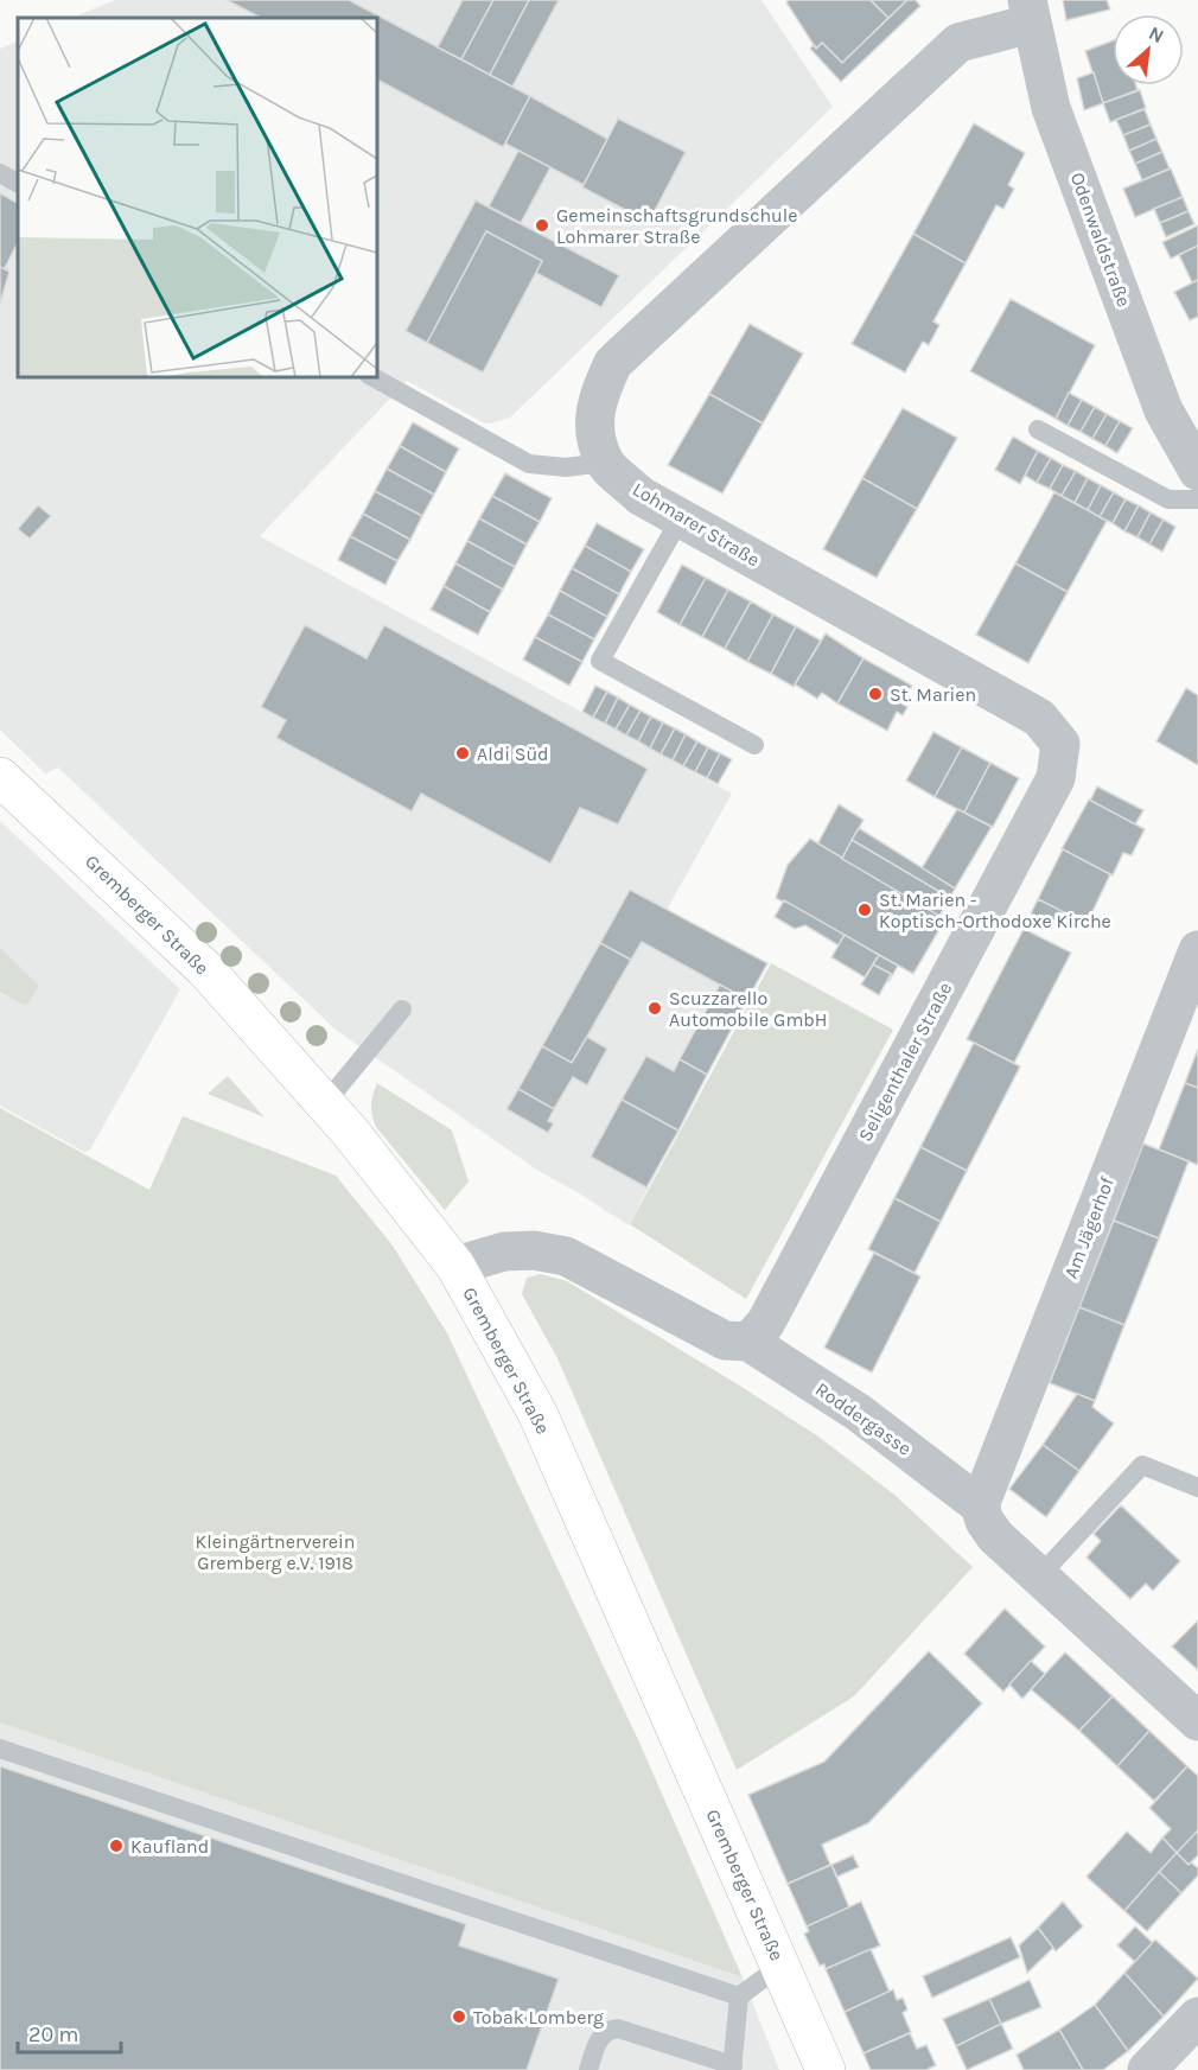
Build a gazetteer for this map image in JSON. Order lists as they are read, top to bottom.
{
  "streets": {
    "street": [
      "Odenwaldstraße",
      "Lohmarer Straße",
      "Gremberger Straße",
      "Seligenthaler Straße",
      "Am Jägerhof",
      "Roddergasse"
    ]
  },
  "crossings": [
    ["Lohmarer Straße", "Seligenthaler Straße"],
    ["Gremberger Straße", "Roddergasse"],
    ["Seligenthaler Straße", "Roddergasse"],
    ["Am Jägerhof", "Roddergasse"]
  ],
  "parks": ["Kleingärtnerverein Gremberg e.V. 1918"],
  "places": [
    "Gemeinschaftsgrundschule Lohmarer Straße",
    "St. Marien",
    "Aldi Süd",
    "St. Marien - Koptisch-Orthodoxe Kirche",
    "Scuzzarello Automobile GmbH",
    "Kaufland",
    "Tobak Lomberg"
  ],
  "scale_bar": "20 m",
  "north": "top right"
}
